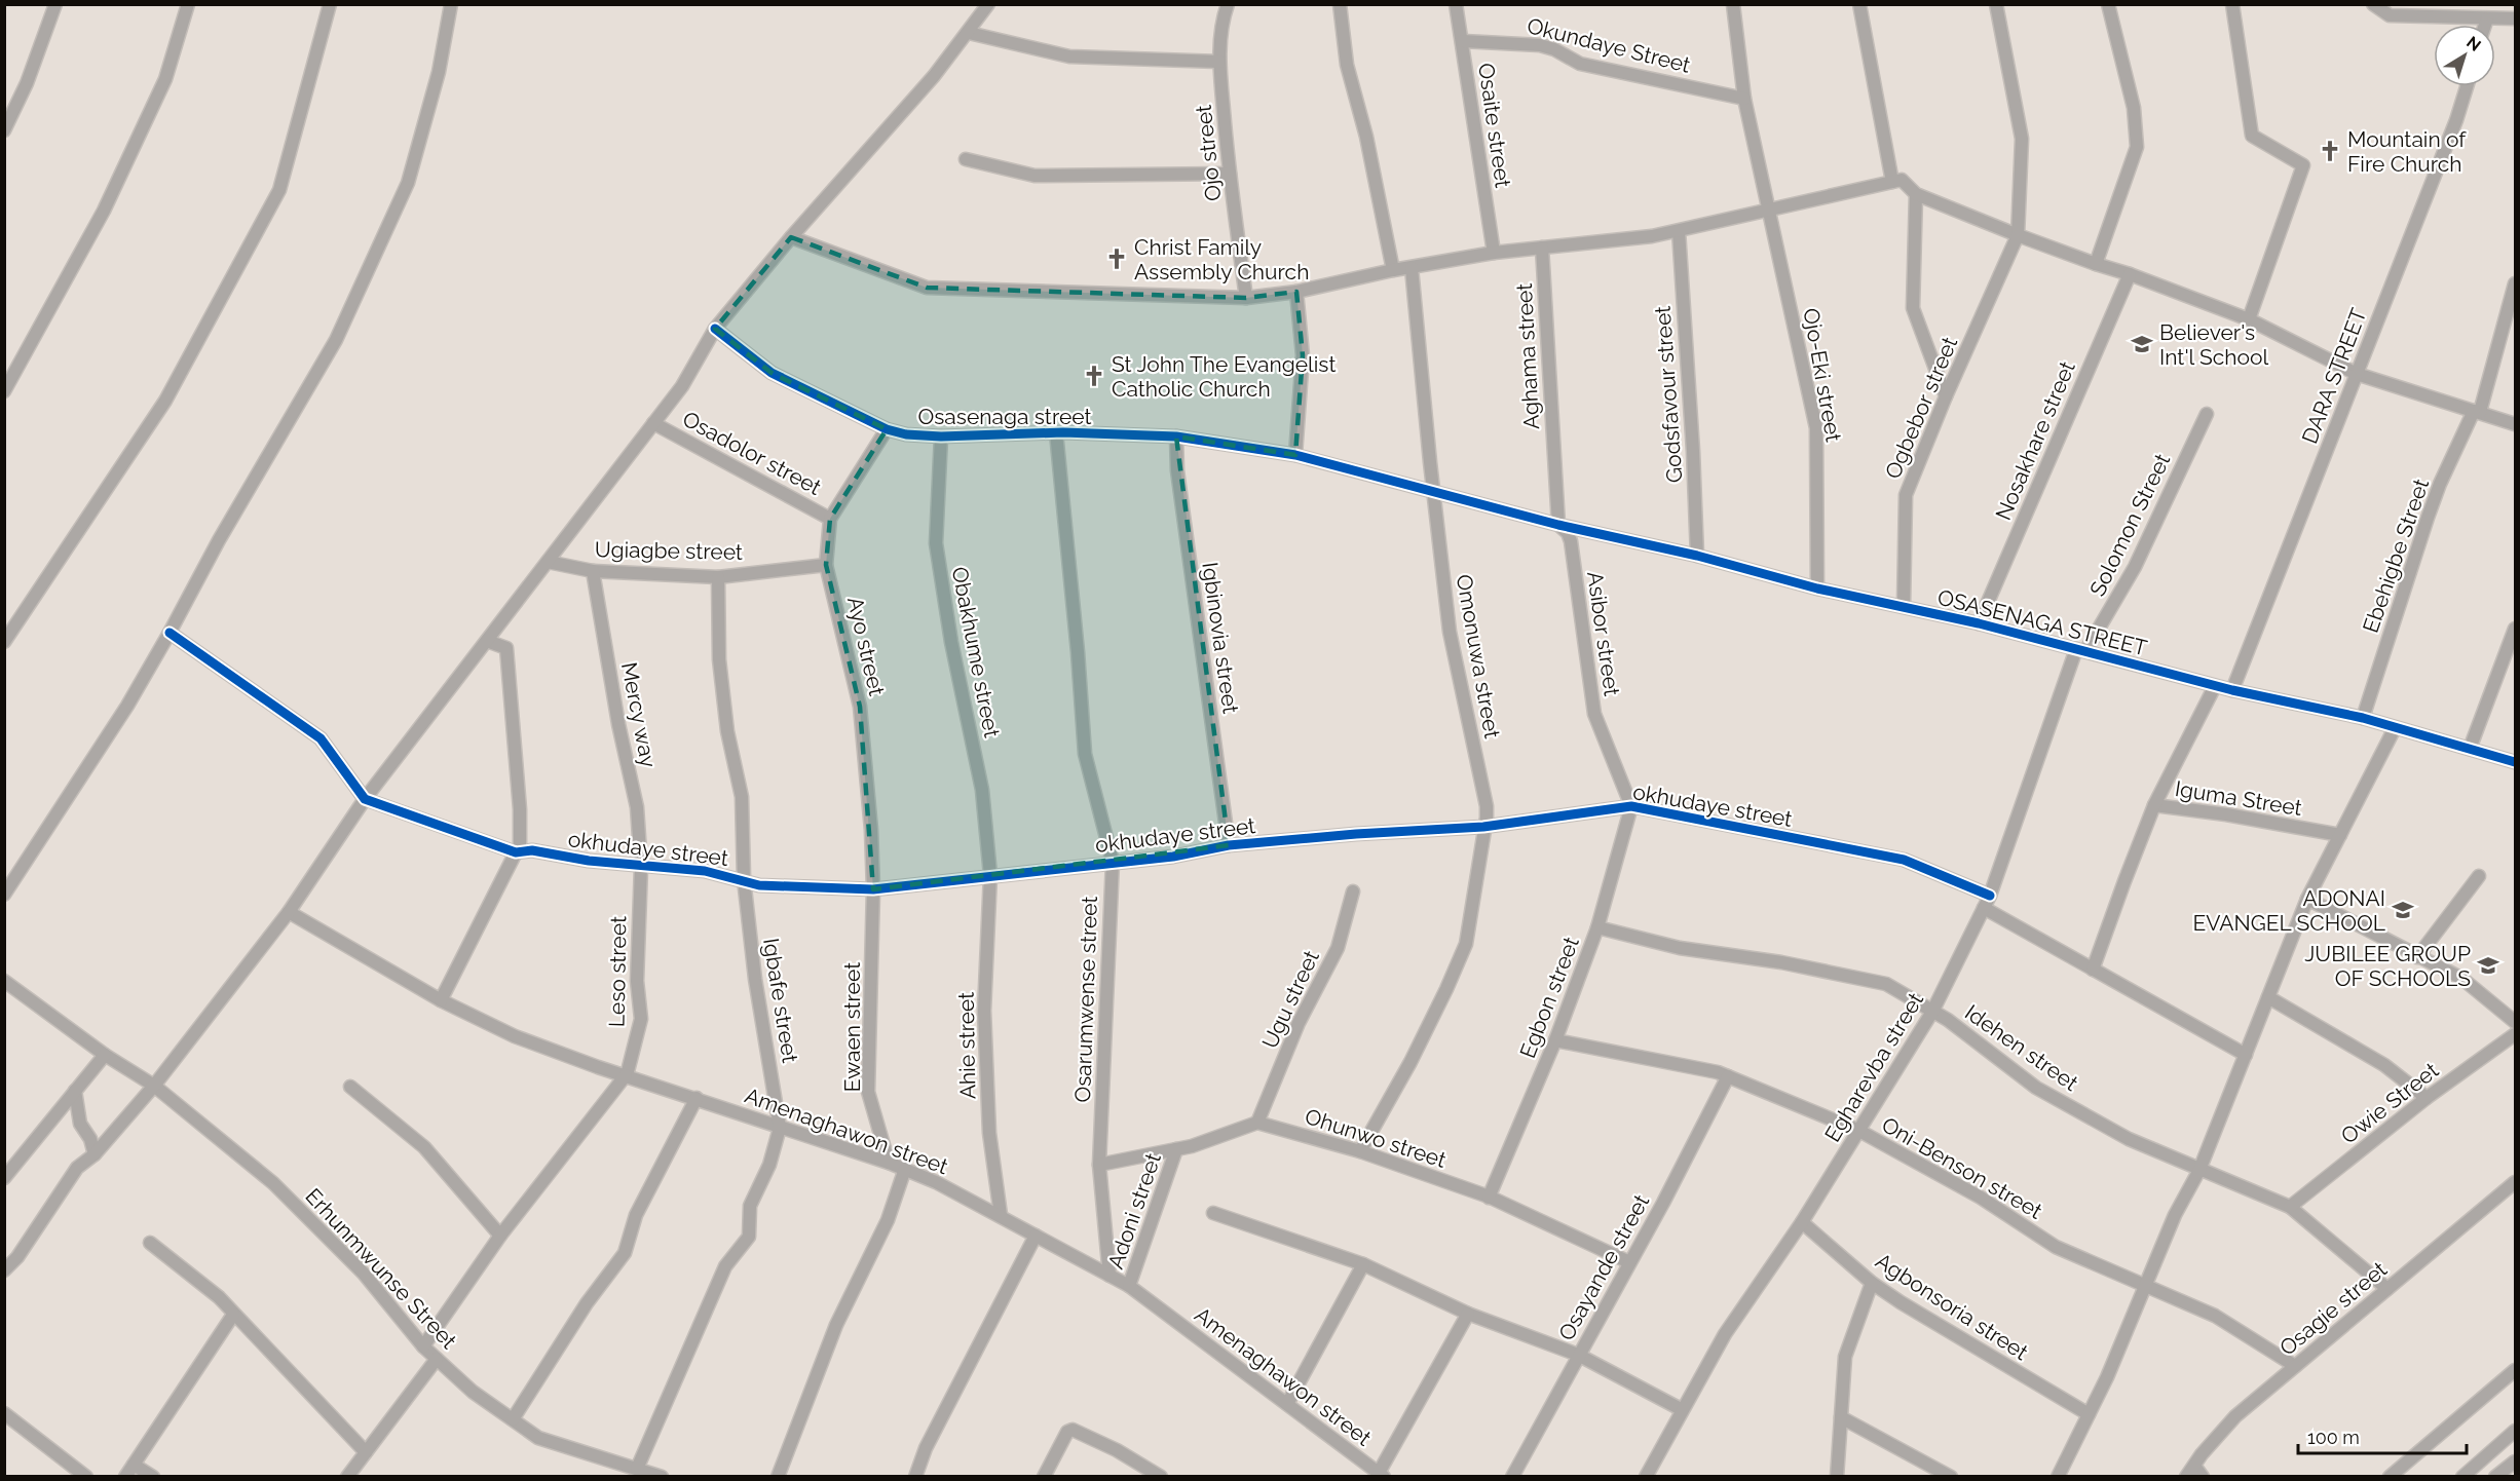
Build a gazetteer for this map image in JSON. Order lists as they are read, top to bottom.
{
  "streets": {
    "street": [
      "Okundaye Street",
      "Osaite street",
      "Ojo street",
      "Aghama street",
      "Ojo-Eki street",
      "DARA STREET",
      "Godsfavour street",
      "Ogbebor street",
      "Osasenaga street",
      "Nosakhare street",
      "Osadolor street",
      "Solomon Street",
      "Ugiagbe street",
      "Ebehigbe Street",
      "OSASENAGA STREET",
      "Asibor street",
      "Igbinovia street",
      "Ayo street",
      "Obakhume street",
      "Omonuwa street",
      "Mercy way",
      "Iguma Street",
      "okhudaye street",
      "Leso street",
      "Egbon street",
      "Osarumwense street",
      "Ugu street",
      "Igbafe street",
      "Ewaen street",
      "Ahie street",
      "Idehen street",
      "Egharevba street",
      "Owie Street",
      "Amenaghawon street",
      "Ohunwo street",
      "Oni-Benson street",
      "Adoni street",
      "Osayande street",
      "Erhunmwunse Street",
      "Agbonsoria street",
      "Osagie street"
    ]
  },
  "crossings": [
    ["Okundaye Street", "Osaite street"],
    ["Aghama street", "Asibor street"],
    ["Ojo-Eki street", "OSASENAGA STREET"],
    ["DARA STREET", "OSASENAGA STREET"],
    ["Godsfavour street", "OSASENAGA STREET"],
    ["Ogbebor street", "OSASENAGA STREET"],
    ["Osasenaga street", "OSASENAGA STREET"],
    ["Osasenaga street", "Igbinovia street"],
    ["Osasenaga street", "Ayo street"],
    ["Osasenaga street", "Obakhume street"],
    ["Osasenaga street", "Omonuwa street"],
    ["Osasenaga street", "Osarumwense street"],
    ["Nosakhare street", "OSASENAGA STREET"],
    ["Osadolor street", "Ayo street"],
    ["Solomon Street", "OSASENAGA STREET"],
    ["Solomon Street", "Egharevba street"],
    ["Ugiagbe street", "Ayo street"],
    ["Ugiagbe street", "Mercy way"],
    ["Ugiagbe street", "Igbafe street"],
    ["Ebehigbe Street", "OSASENAGA STREET"],
    ["OSASENAGA STREET", "Asibor street"],
    ["OSASENAGA STREET", "Omonuwa street"],
    ["OSASENAGA STREET", "Iguma Street"],
    ["OSASENAGA STREET", "Egharevba street"],
    ["Asibor street", "okhudaye street"],
    ["Asibor street", "Egbon street"],
    ["Igbinovia street", "okhudaye street"],
    ["Ayo street", "okhudaye street"],
    ["Ayo street", "Ewaen street"],
    ["Obakhume street", "okhudaye street"],
    ["Obakhume street", "Ahie street"],
    ["Omonuwa street", "okhudaye street"],
    ["Omonuwa street", "Ohunwo street"],
    ["Mercy way", "okhudaye street"],
    ["Mercy way", "Leso street"],
    ["okhudaye street", "Leso street"],
    ["okhudaye street", "Egbon street"],
    ["okhudaye street", "Osarumwense street"],
    ["okhudaye street", "Igbafe street"],
    ["okhudaye street", "Ewaen street"],
    ["okhudaye street", "Ahie street"],
    ["okhudaye street", "Egharevba street"],
    ["Leso street", "Amenaghawon street"],
    ["Egbon street", "Idehen street"],
    ["Egbon street", "Ohunwo street"],
    ["Egbon street", "Oni-Benson street"],
    ["Osarumwense street", "Amenaghawon street"],
    ["Ugu street", "Ohunwo street"],
    ["Igbafe street", "Amenaghawon street"],
    ["Ewaen street", "Amenaghawon street"],
    ["Ahie street", "Amenaghawon street"],
    ["Idehen street", "Egharevba street"],
    ["Idehen street", "Owie Street"],
    ["Idehen street", "Osagie street"],
    ["Egharevba street", "Oni-Benson street"],
    ["Egharevba street", "Agbonsoria street"],
    ["Amenaghawon street", "Adoni street"],
    ["Ohunwo street", "Osayande street"],
    ["Oni-Benson street", "Osayande street"],
    ["Oni-Benson street", "Osagie street"]
  ],
  "places": {
    "church": ["Mountain of Fire Church", "Christ Family Assembly Church", "St John The Evangelist Catholic Church"],
    "school or university": ["Believer's Int'l School", "ADONAI EVANGEL SCHOOL", "JUBILEE GROUP OF SCHOOLS"]
  },
  "scale_bar": "100 m",
  "north": "top right"
}
